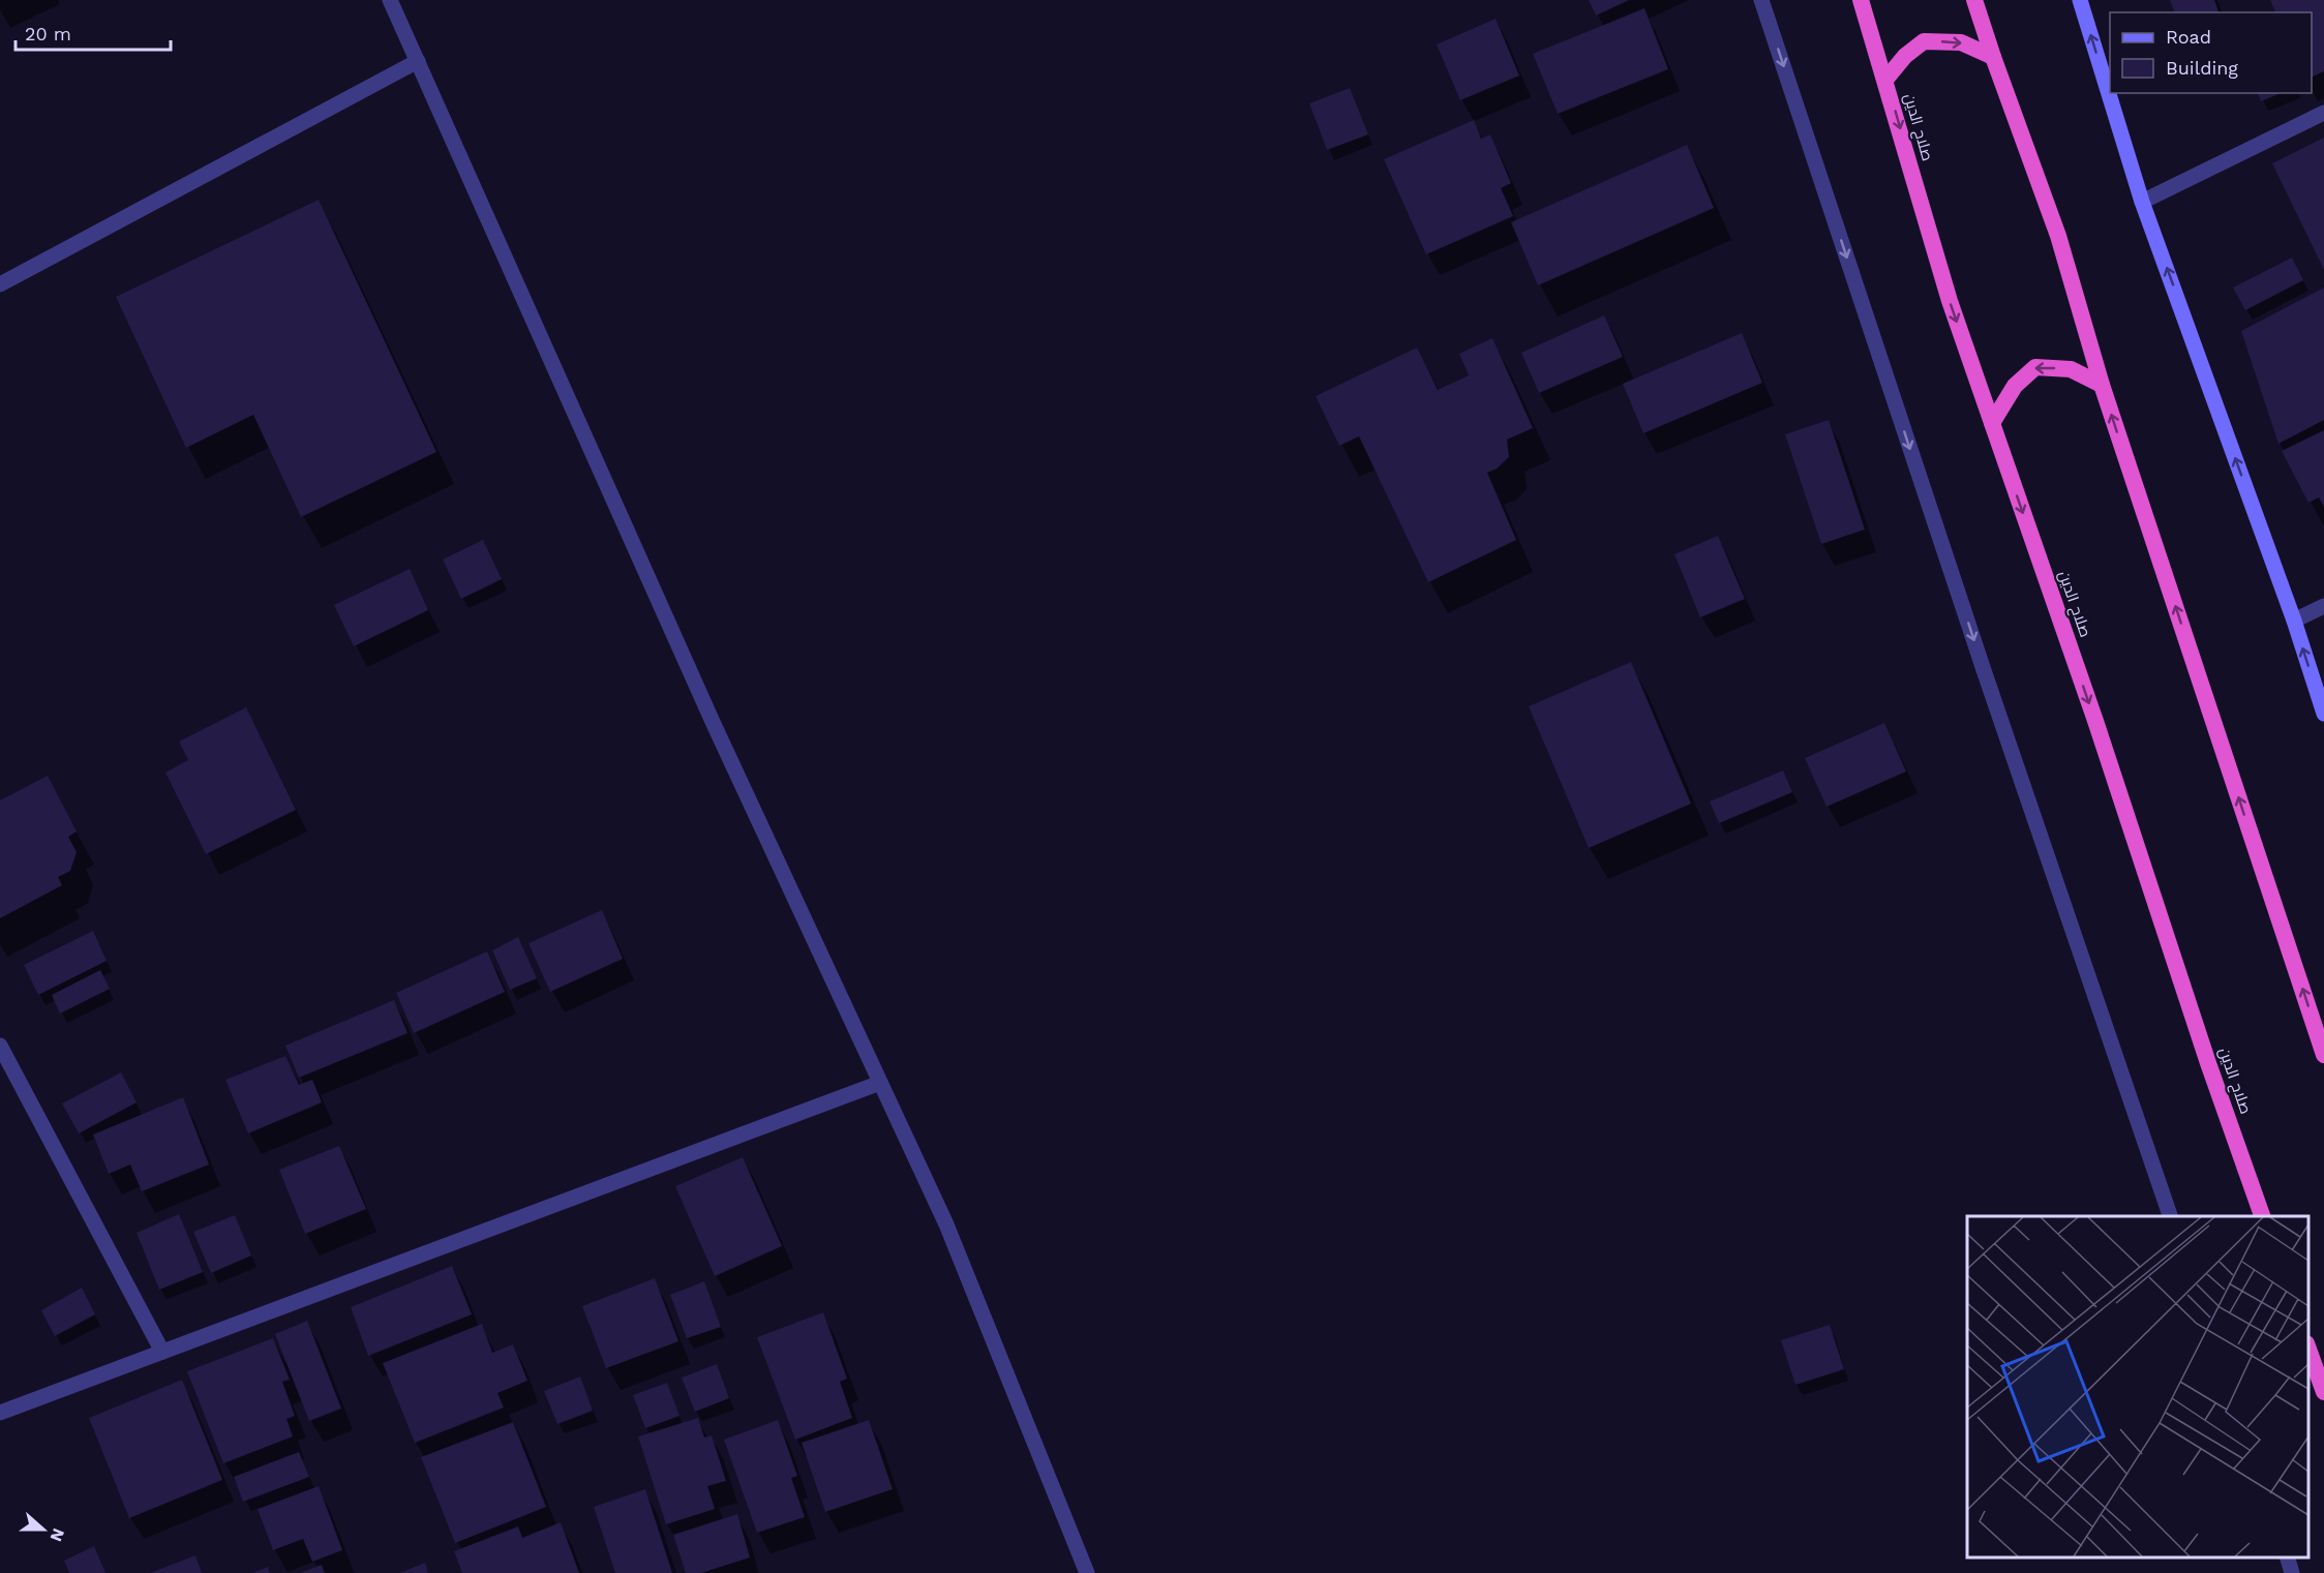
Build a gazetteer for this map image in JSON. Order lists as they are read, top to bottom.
{
  "streets": {
    "highway": ["صلاح الدين"]
  },
  "legend": ["Road", "Building"],
  "scale_bar": "20 m",
  "north": "right"
}
